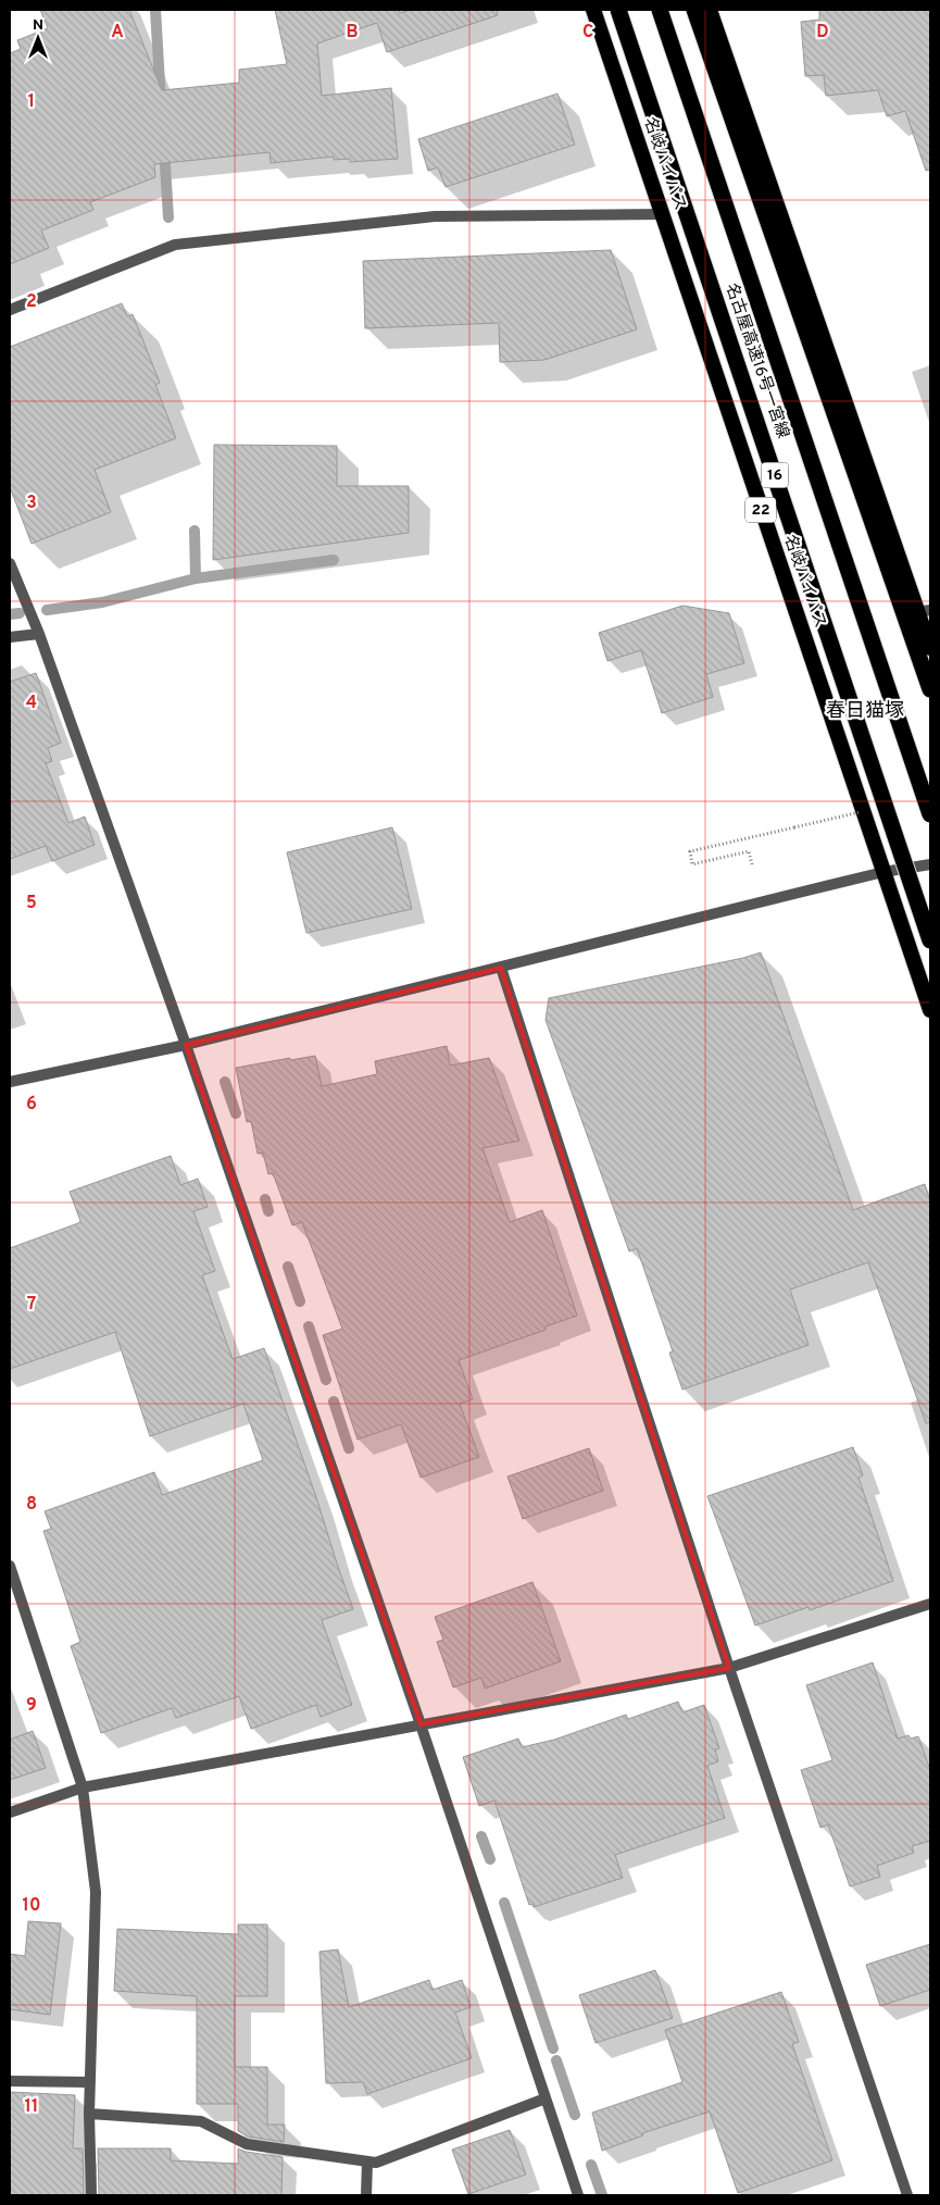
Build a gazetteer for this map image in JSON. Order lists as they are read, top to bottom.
{
  "streets": {
    "highway": [
      "名岐バイパス",
      "名古屋高速16号一宮線",
      "16",
      "22"
    ]
  },
  "districts": ["春日猫塚"],
  "north": "top",
  "grid": {
    "columns": [
      "A",
      "B",
      "C",
      "D"
    ],
    "rows": [
      "1",
      "2",
      "3",
      "4",
      "5",
      "6",
      "7",
      "8",
      "9",
      "10",
      "11"
    ]
  }
}
